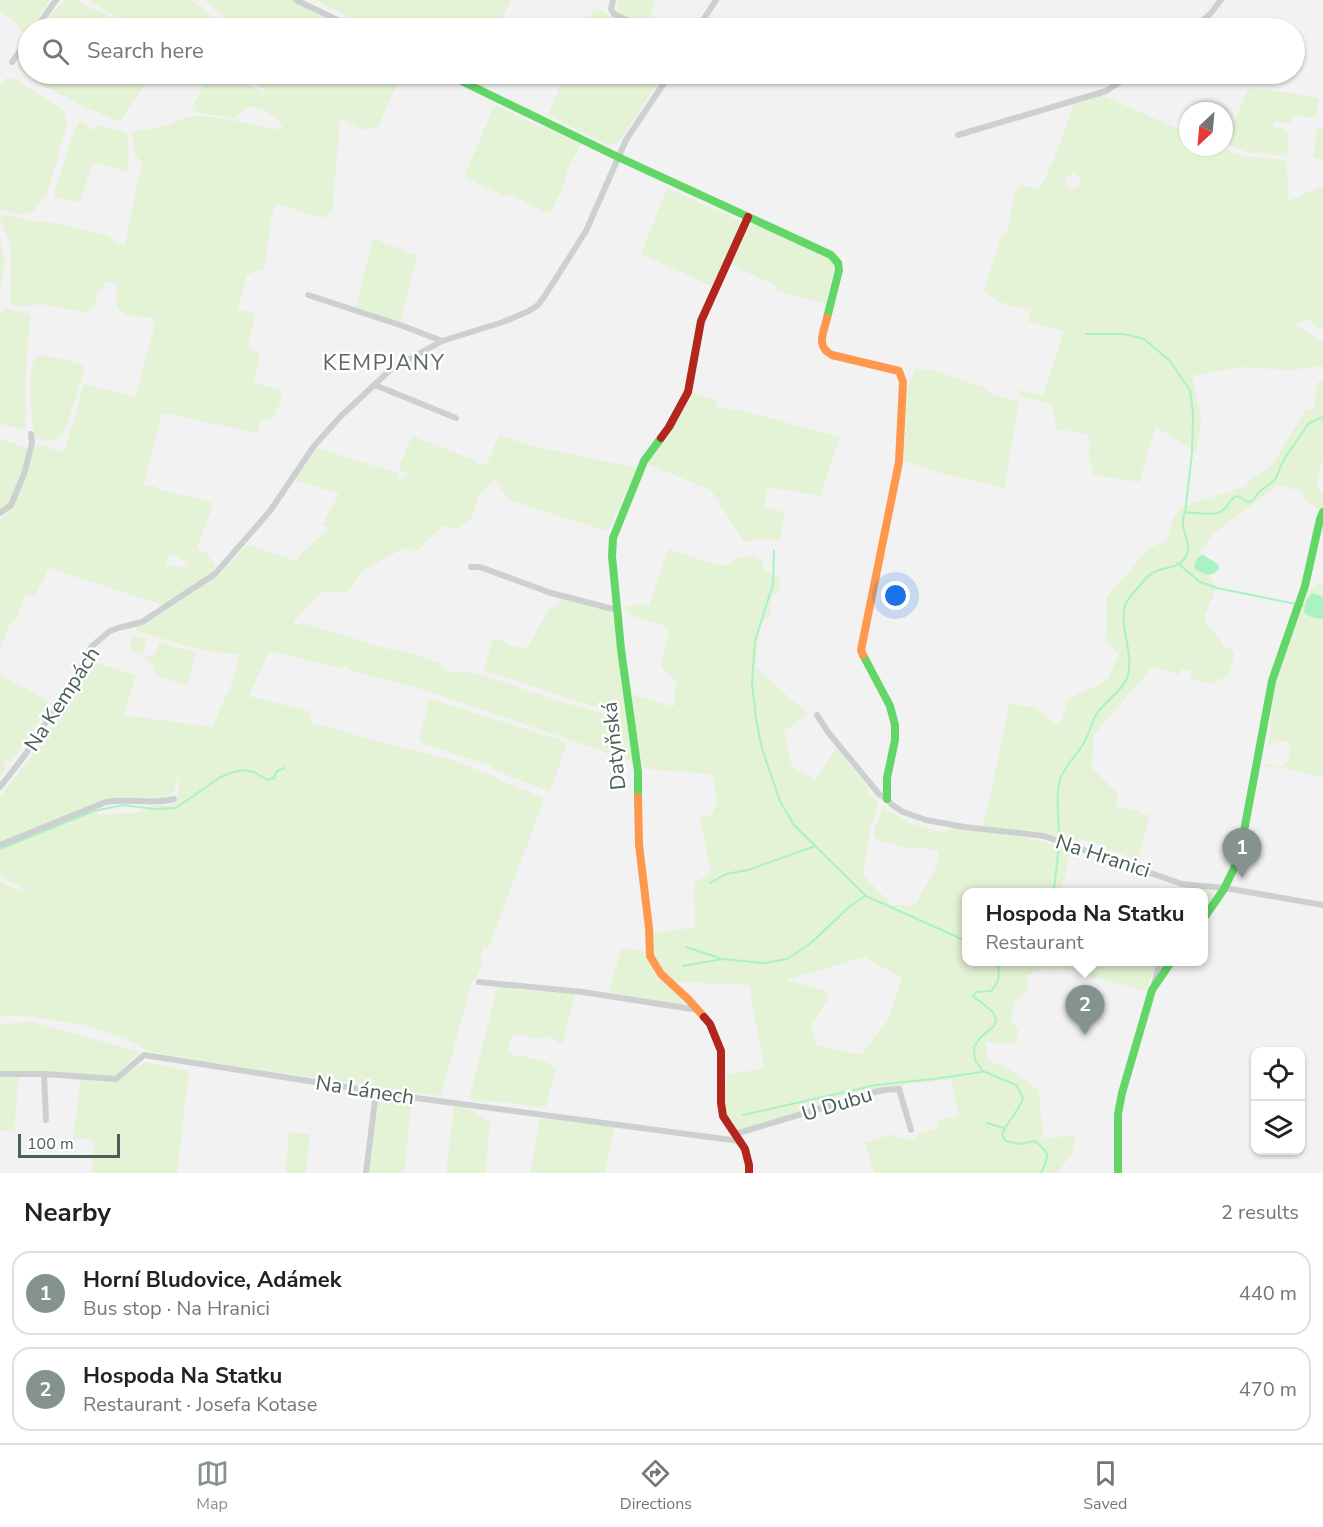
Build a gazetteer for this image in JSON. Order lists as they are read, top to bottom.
{
  "streets": {
    "street": [
      "Na Kempách",
      "Datyňská",
      "Na Hranici",
      "Na Lánech",
      "U Dubu"
    ]
  },
  "crossings": [
    ["Datyňská", "Na Lánech"],
    ["Datyňská", "U Dubu"],
    ["Na Lánech", "U Dubu"]
  ],
  "districts": ["KEMPJANY"],
  "scale_bar": "100 m",
  "north": "bottom left",
  "page": {
    "search": "Search here",
    "pins": ["1", "2"],
    "popup": ["Hospoda Na Statku", "Restaurant"],
    "scale": "100 m",
    "heading": ["Nearby", "2 results"],
    "list": [
      {
        "mark": "1",
        "name": "Horní Bludovice, Adámek",
        "note": "Bus stop · Na Hranici",
        "value": "440 m"
      },
      {
        "mark": "2",
        "name": "Hospoda Na Statku",
        "note": "Restaurant · Josefa Kotase",
        "value": "470 m"
      }
    ],
    "nav": ["Map", "Directions", "Saved"]
  }
}
